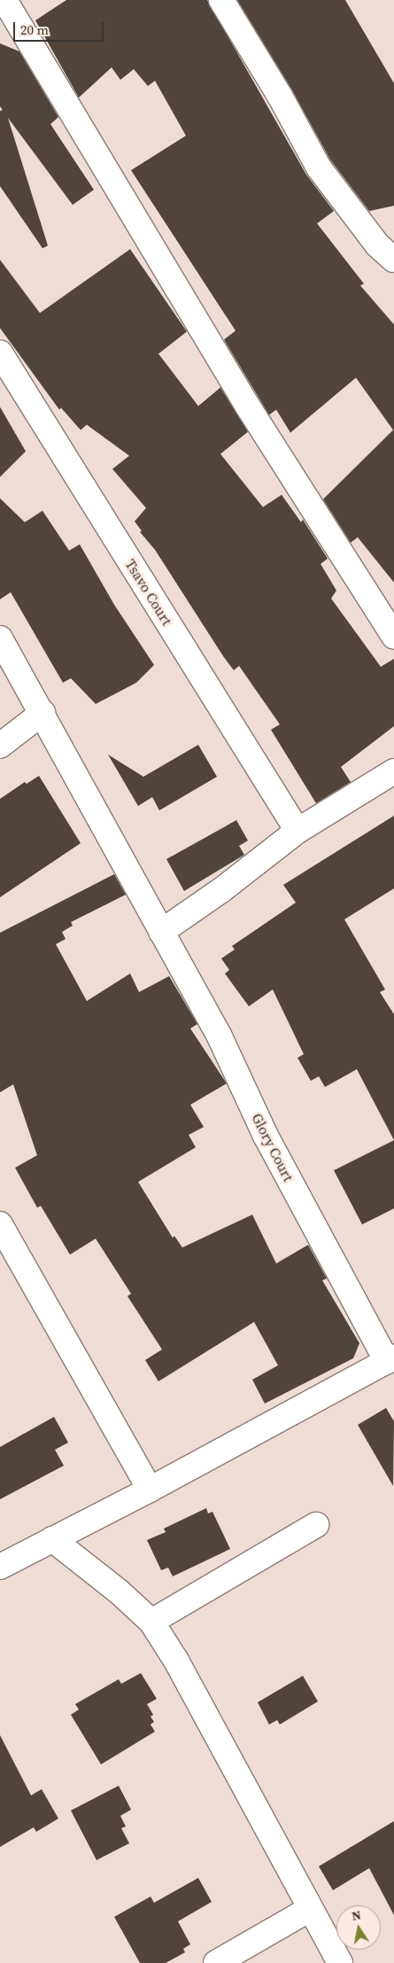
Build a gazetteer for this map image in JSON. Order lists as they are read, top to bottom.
{
  "streets": {
    "street": ["Tsavo Court", "Glory Court"]
  },
  "scale_bar": "20 m",
  "north": "top"
}
